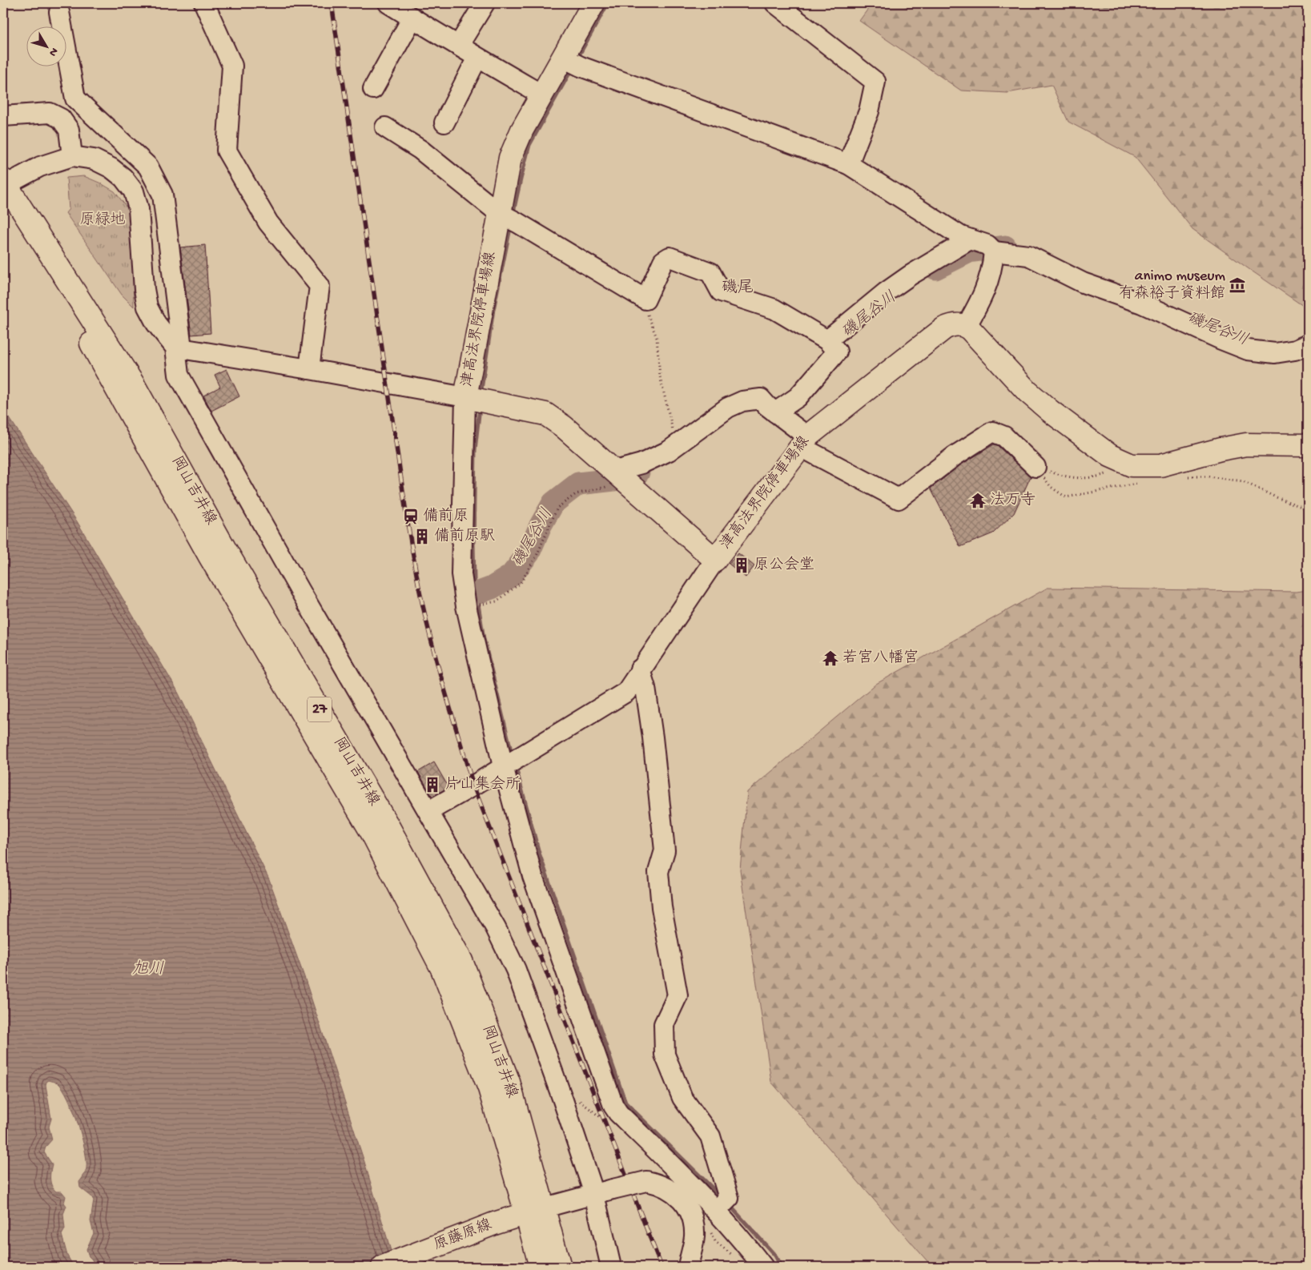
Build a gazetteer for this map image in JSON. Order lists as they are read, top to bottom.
{
  "streets": {
    "main road": [
      "津高法界院停車場線",
      "岡山吉井線",
      "27",
      "原藤原線"
    ]
  },
  "crossings": [
    ["岡山吉井線", "原藤原線"]
  ],
  "districts": ["磯尾"],
  "water": ["磯尾谷川", "旭川"],
  "parks": ["原緑地"],
  "places": {
    "museum": ["animo museum 有森裕子資料館"],
    "temple": ["法万寺", "若宮八幡宮"],
    "station": ["備前原"],
    "building": ["備前原駅", "原公会堂", "片山集会所"]
  },
  "north": "bottom right"
}
